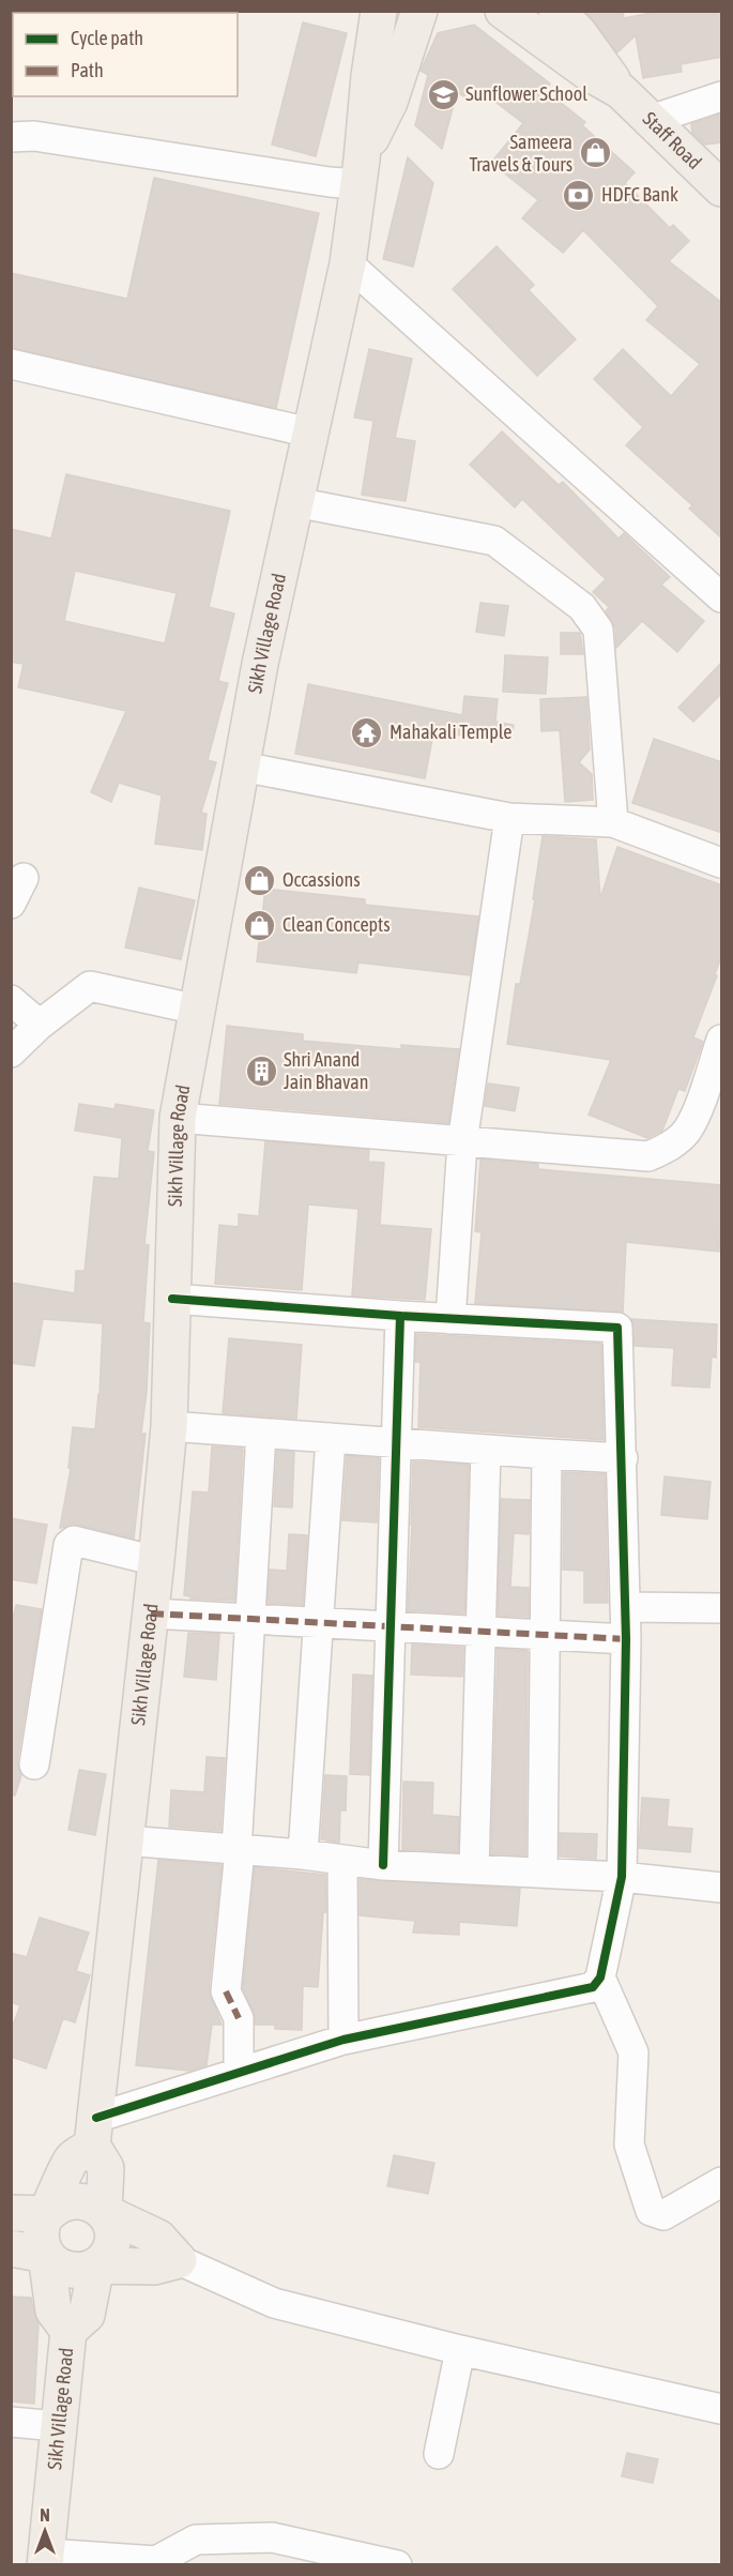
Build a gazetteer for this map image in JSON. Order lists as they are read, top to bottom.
{
  "streets": {
    "main road": ["Staff Road", "Sikh Village Road"]
  },
  "places": {
    "school or university": ["Sunflower School"],
    "shop": ["Sameera Travels & Tours", "Occassions", "Clean Concepts"],
    "bank": ["HDFC Bank"],
    "temple": ["Mahakali Temple"],
    "building": ["Shri Anand Jain Bhavan"]
  },
  "legend": ["Cycle path", "Path"],
  "north": "top"
}
